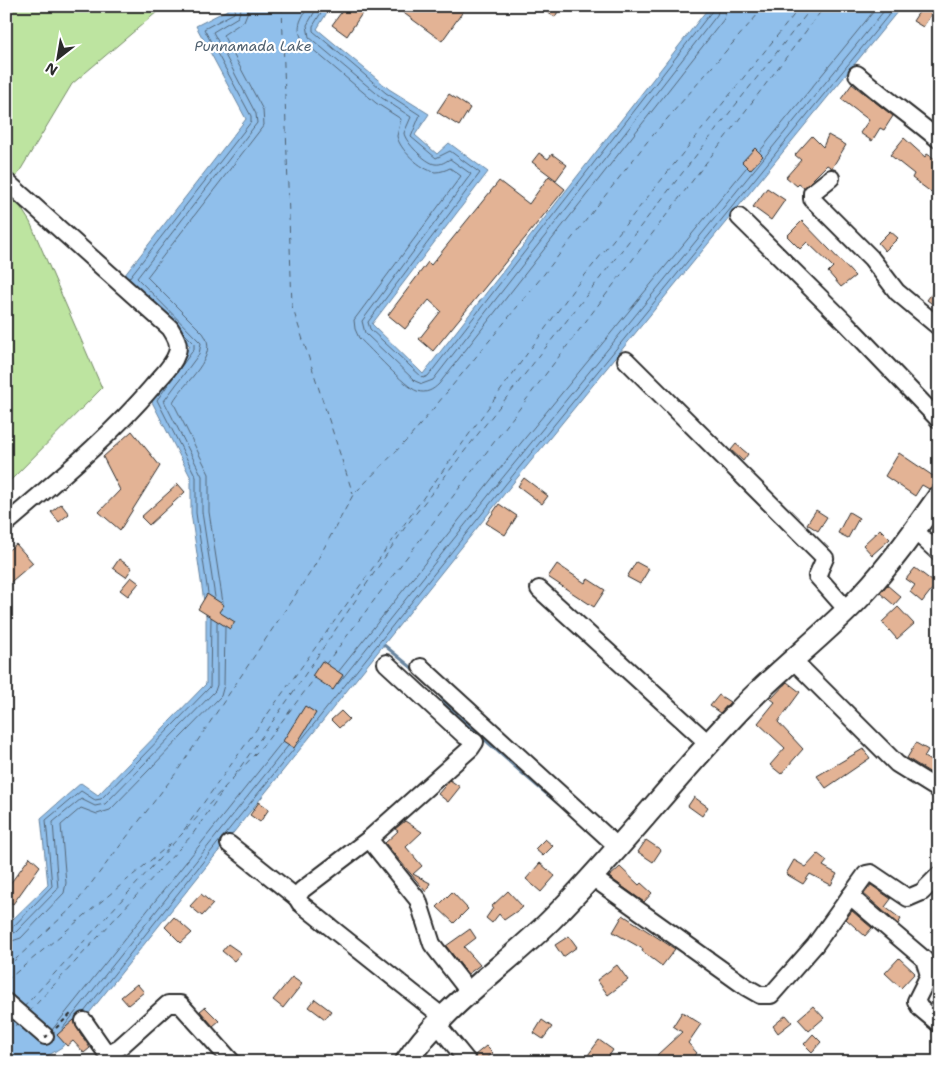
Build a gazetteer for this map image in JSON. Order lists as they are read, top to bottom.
{
  "water": ["Punnamada Lake"],
  "north": "bottom left"
}
